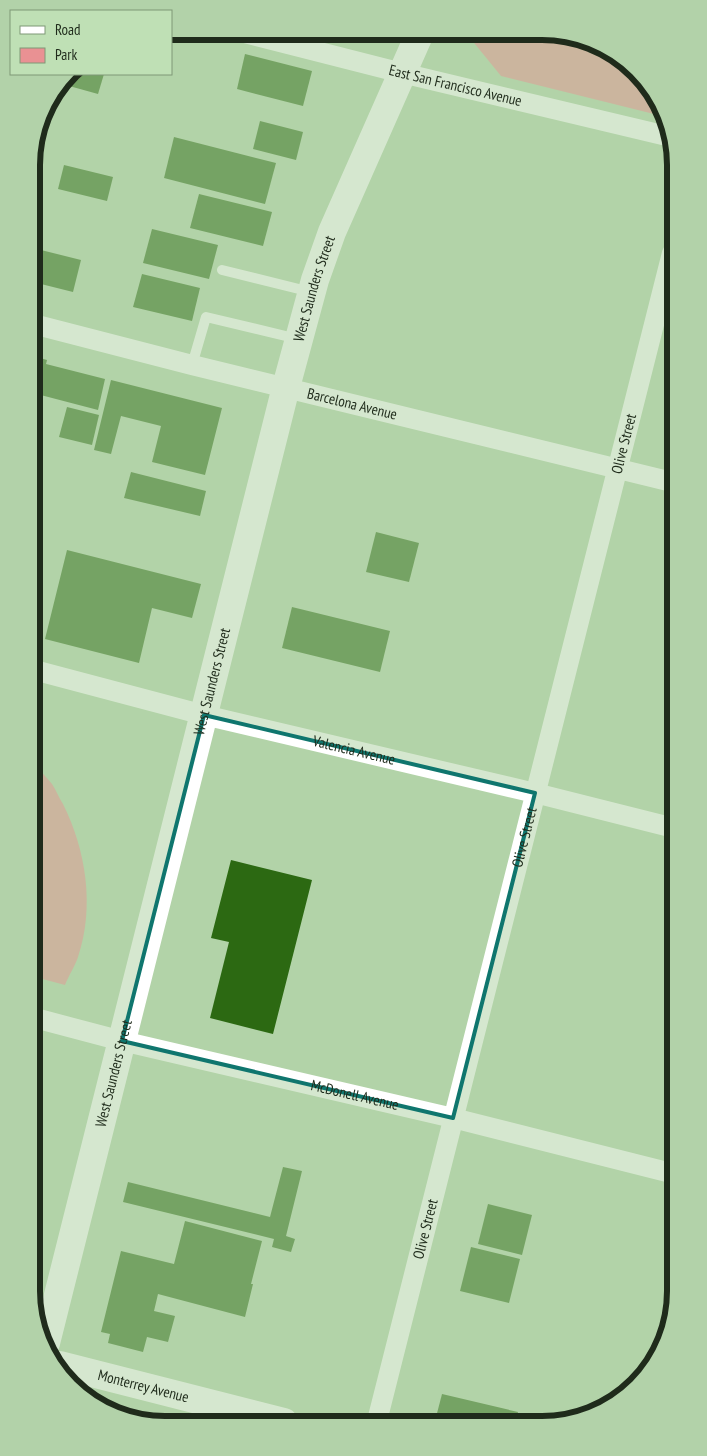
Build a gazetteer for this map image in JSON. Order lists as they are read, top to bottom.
{
  "streets": {
    "main road": ["West Saunders Street", "Monterrey Avenue"],
    "street": [
      "East San Francisco Avenue",
      "Barcelona Avenue",
      "Olive Street",
      "Valencia Avenue",
      "McDonell Avenue"
    ]
  },
  "crossings": [
    ["East San Francisco Avenue", "West Saunders Street"],
    ["West Saunders Street", "Barcelona Avenue"],
    ["West Saunders Street", "Valencia Avenue"],
    ["West Saunders Street", "McDonell Avenue"],
    ["Barcelona Avenue", "Olive Street"],
    ["Olive Street", "Valencia Avenue"],
    ["Olive Street", "McDonell Avenue"]
  ],
  "legend": ["Road", "Park"]
}
